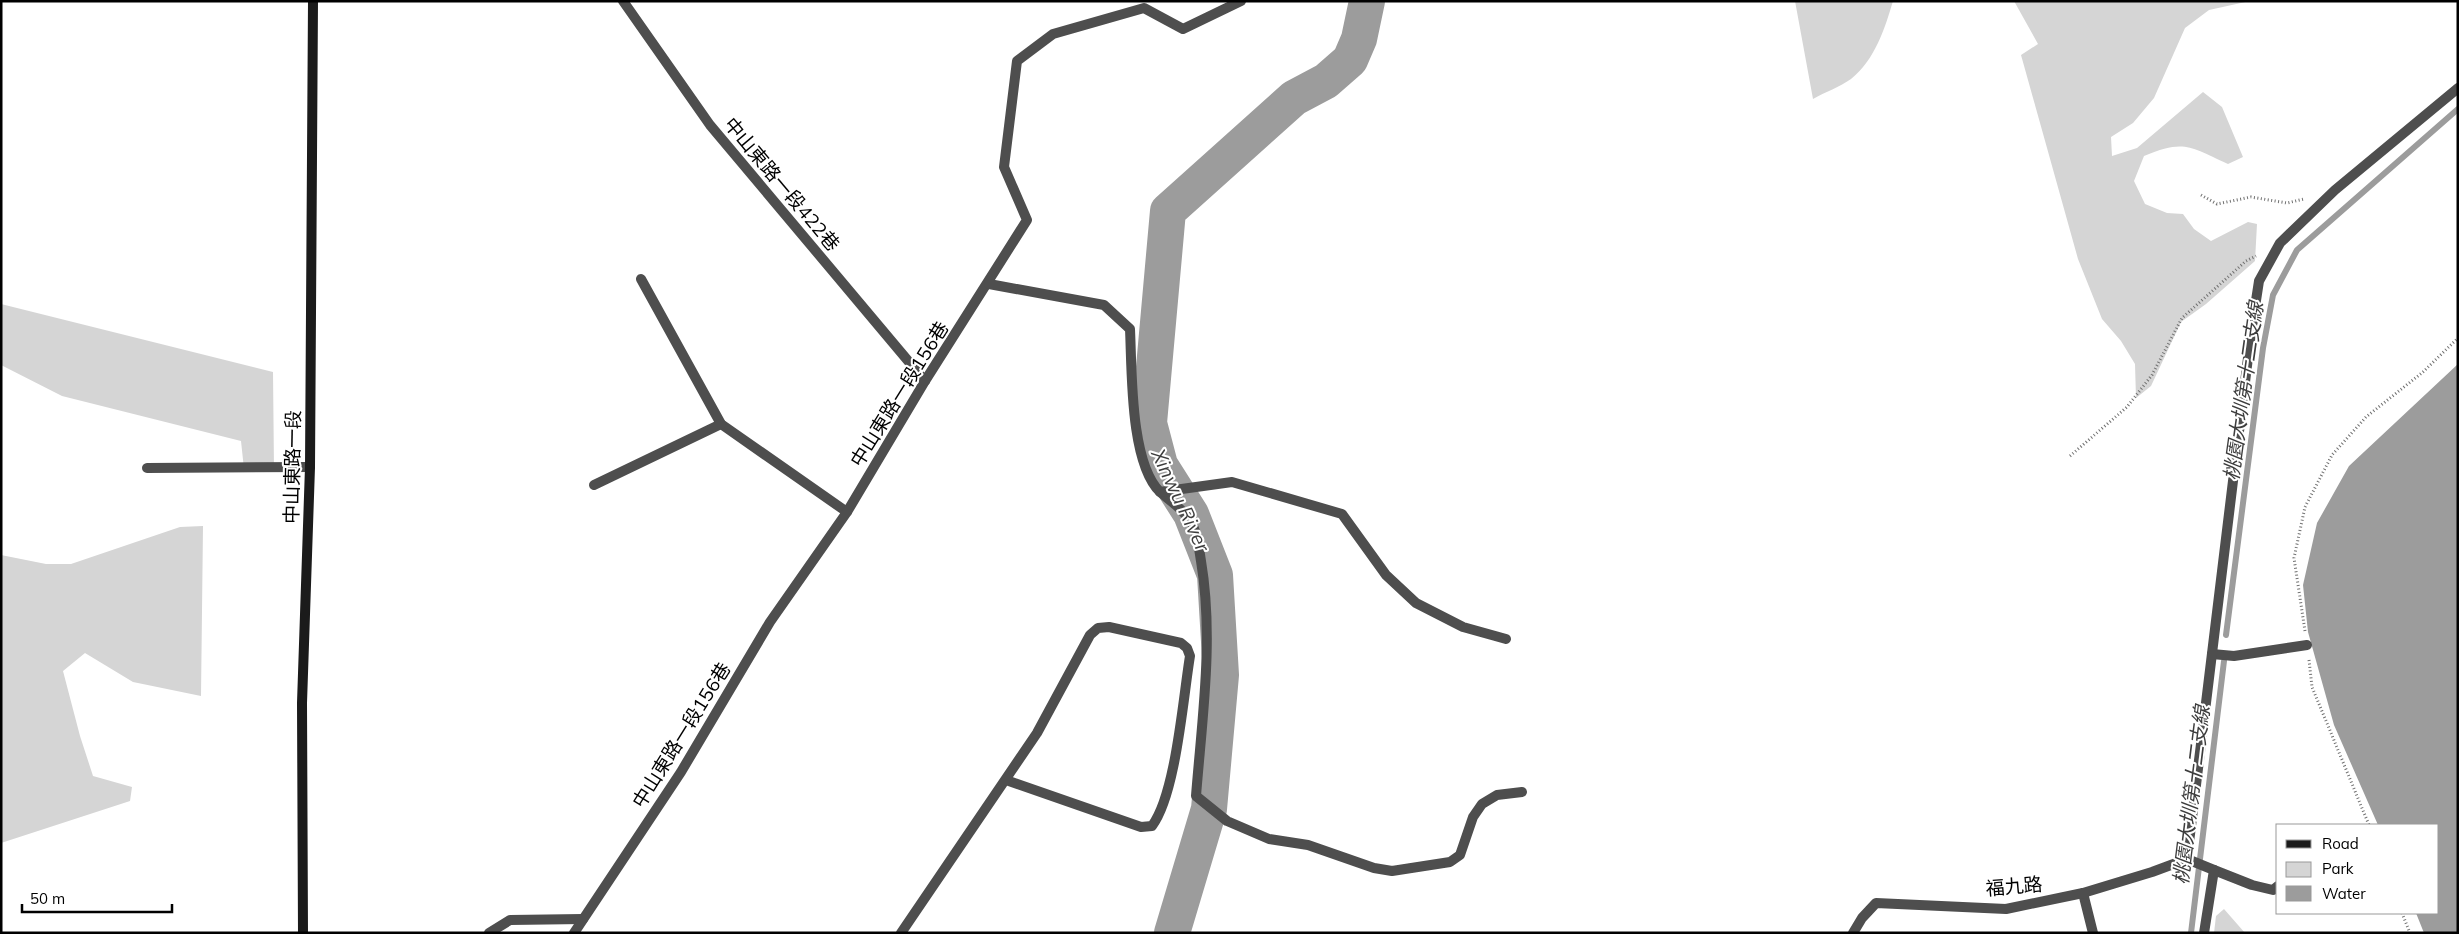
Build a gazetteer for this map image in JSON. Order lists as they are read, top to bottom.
{
  "streets": {
    "main road": ["中山東路一段"],
    "street": ["中山東路一段422巷", "中山東路一段156巷", "福九路"]
  },
  "crossings": [
    ["中山東路一段422巷", "中山東路一段156巷"]
  ],
  "water": ["桃園大圳第十二支線", "Xinwu River"],
  "legend": ["Road", "Park", "Water"],
  "scale_bar": "50 m"
}
